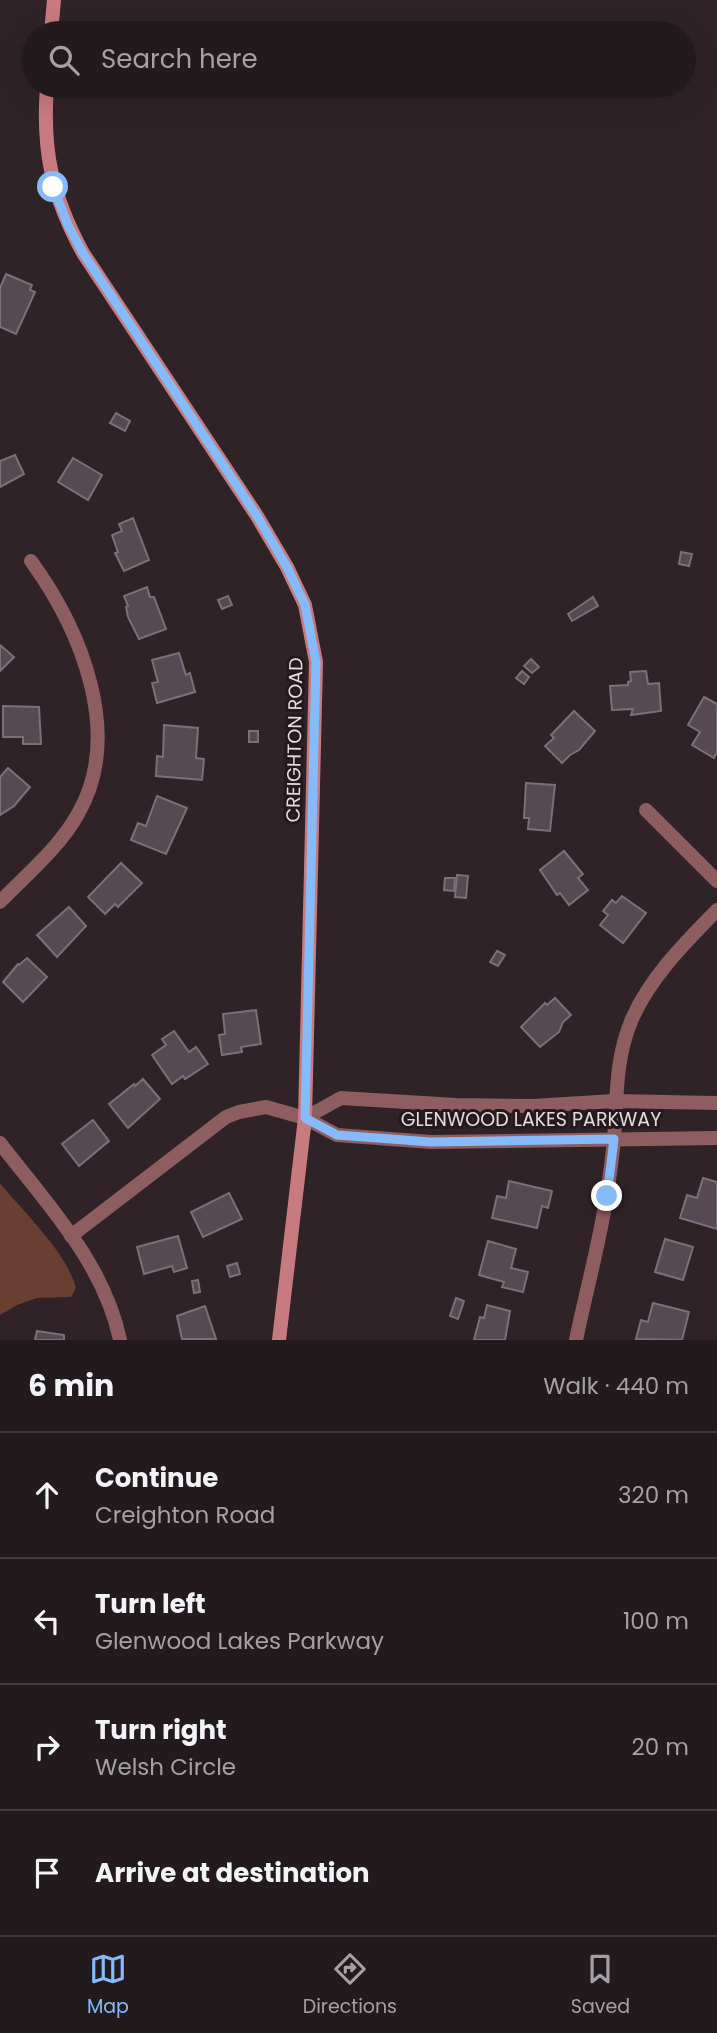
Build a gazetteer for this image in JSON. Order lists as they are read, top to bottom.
{
  "streets": {
    "main road": ["CREIGHTON ROAD"],
    "street": ["GLENWOOD LAKES PARKWAY"]
  },
  "crossings": [
    ["CREIGHTON ROAD", "GLENWOOD LAKES PARKWAY"]
  ],
  "page": {
    "search": "Search here",
    "heading": ["6 min", "Walk · 440 m"],
    "list": [
      ["Continue", "Creighton Road", "320 m"],
      ["Turn left", "Glenwood Lakes Parkway", "100 m"],
      ["Turn right", "Welsh Circle", "20 m"],
      "Arrive at destination"
    ],
    "nav": ["Map", "Directions", "Saved"]
  }
}
